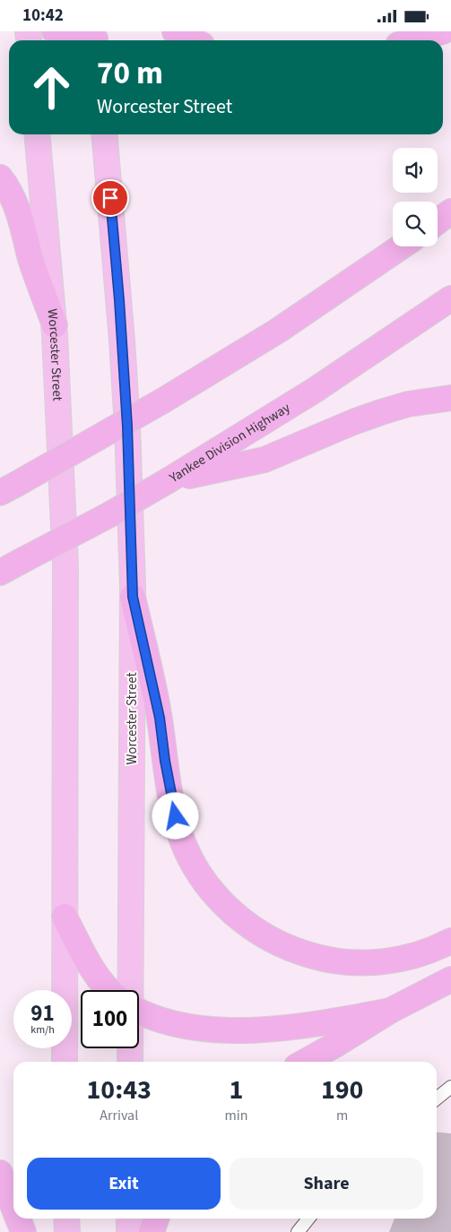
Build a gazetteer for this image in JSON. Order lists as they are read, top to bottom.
{
  "streets": {
    "highway": ["Worcester Street", "Yankee Division Highway"]
  },
  "page": {
    "status": "10:42",
    "turn": ["70 m", "Worcester Street"],
    "speed": "91 km/h",
    "limit": "100",
    "eta": [
      "10:43",
      "Arrival",
      "1",
      "min",
      "190",
      "m"
    ],
    "buttons": ["Exit", "Share"]
  }
}
